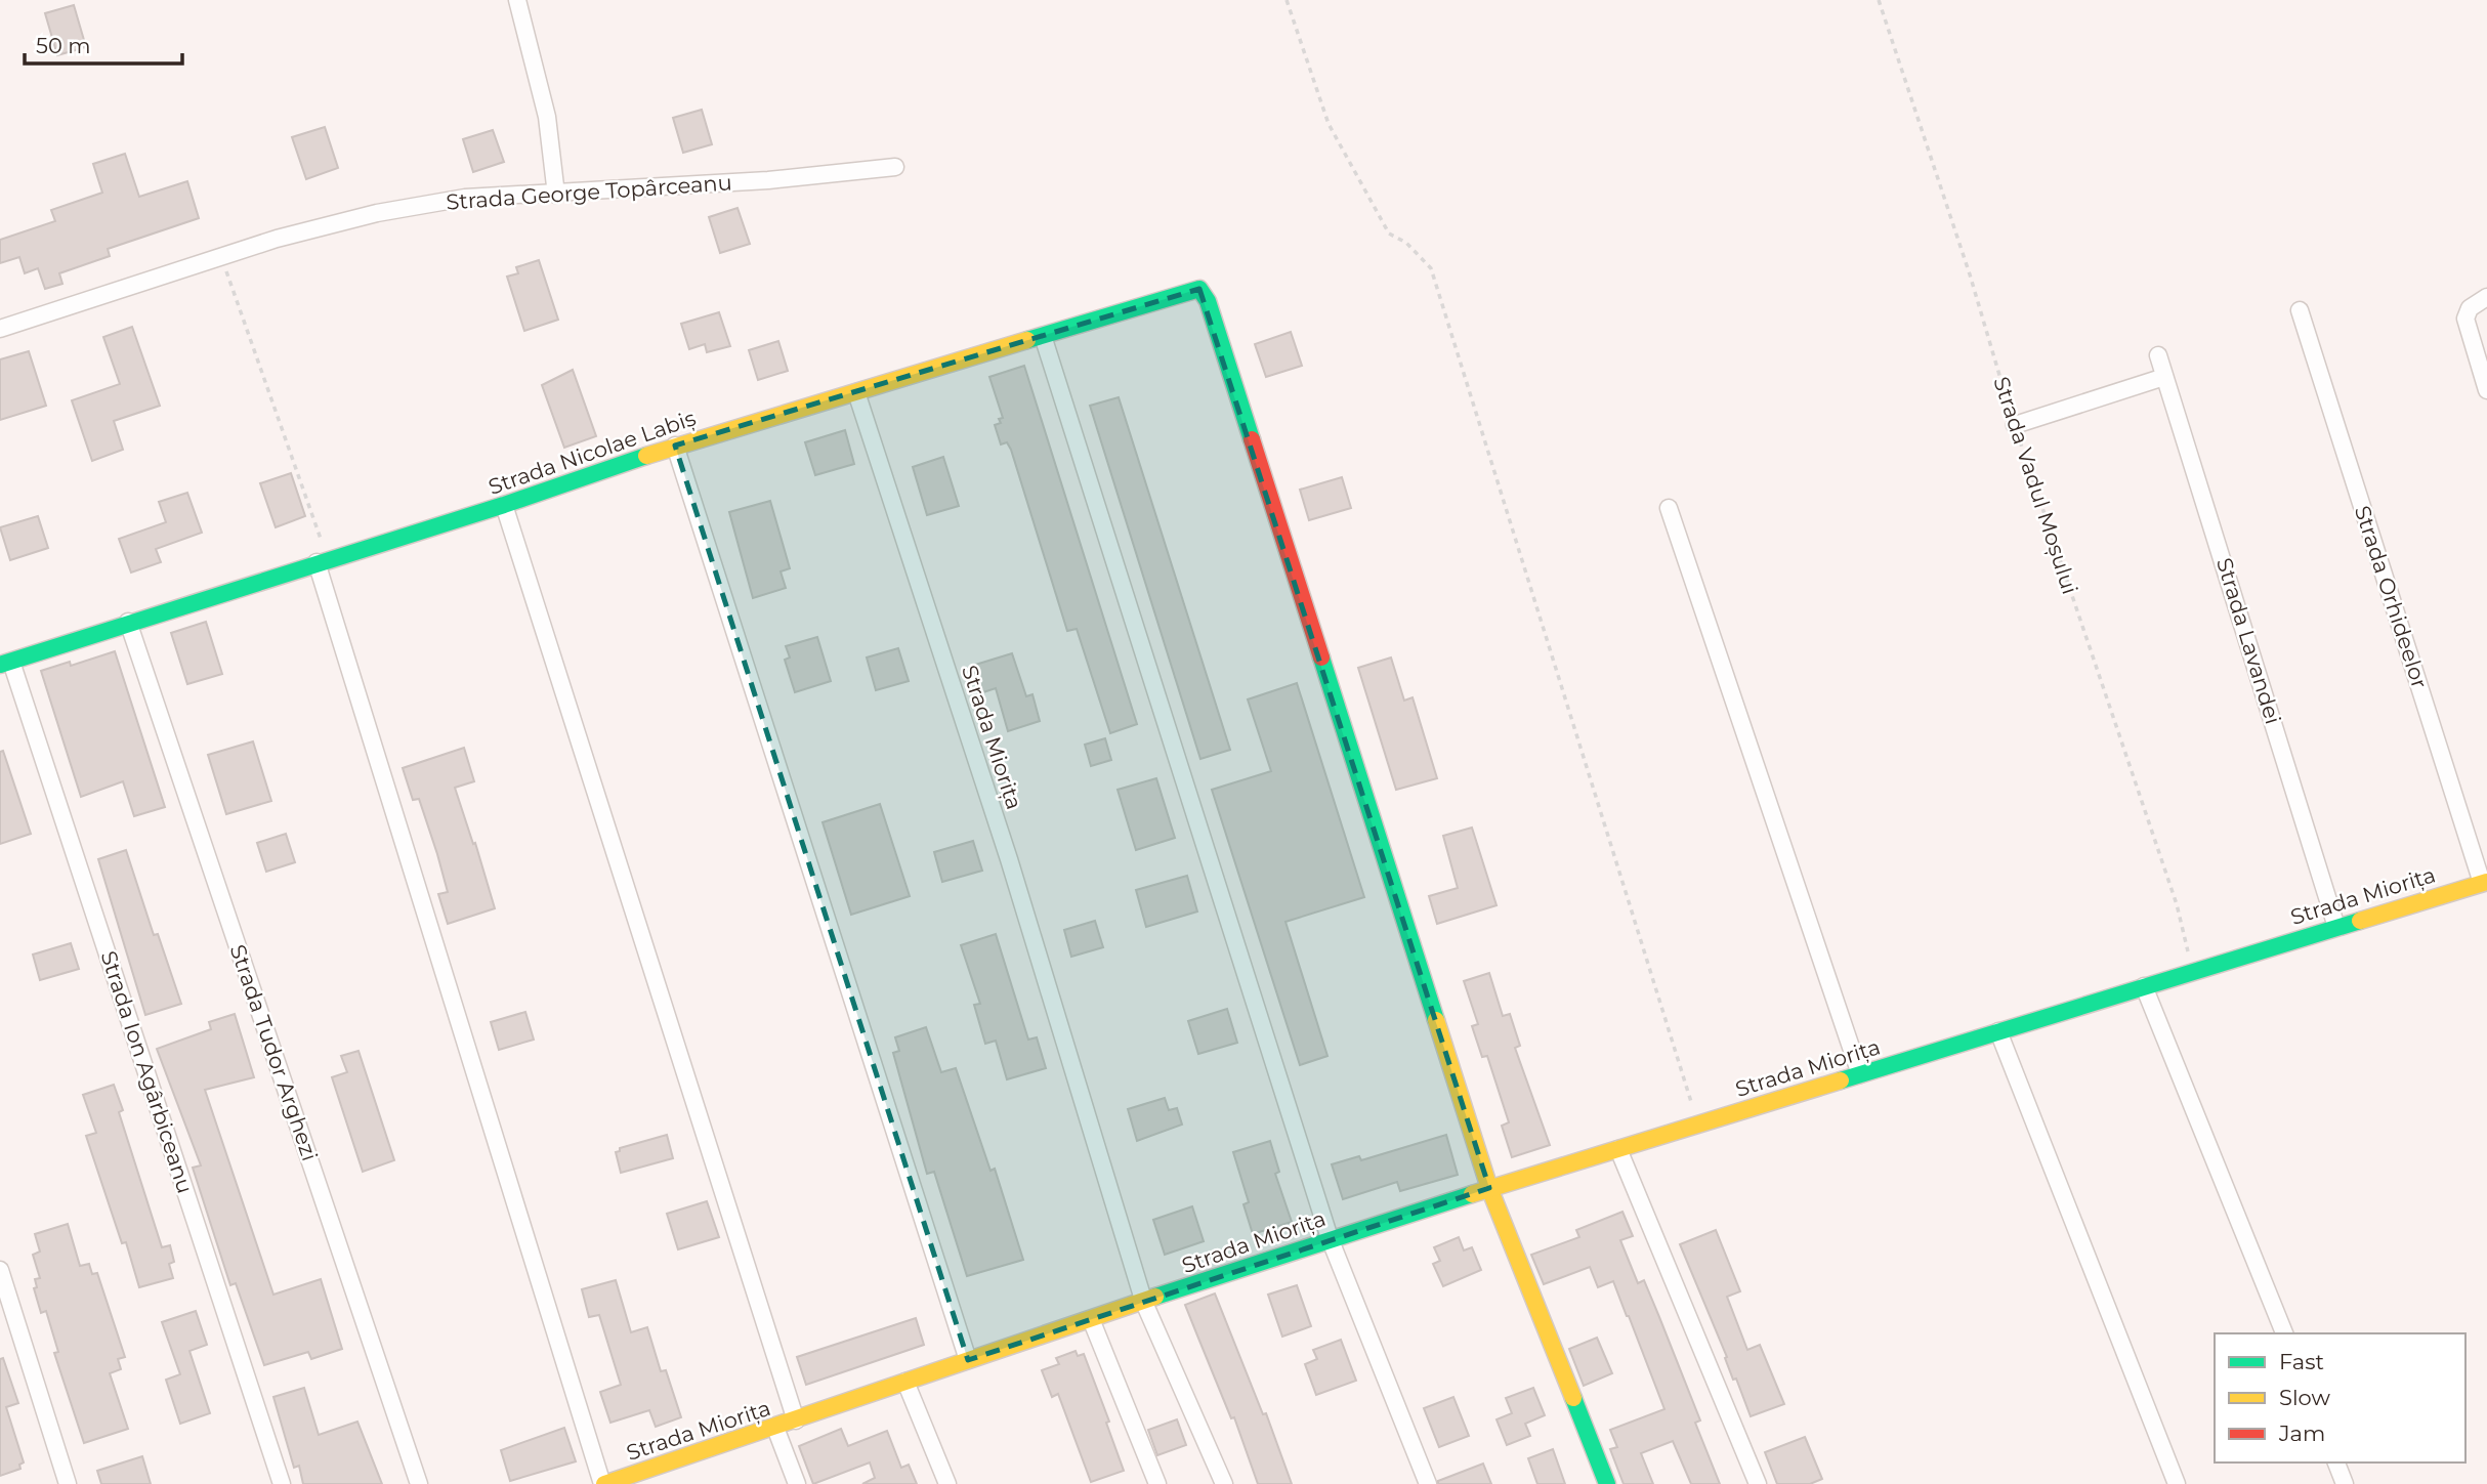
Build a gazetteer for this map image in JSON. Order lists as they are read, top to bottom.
{
  "streets": {
    "street": [
      "Strada George Topârceanu",
      "Strada Nicolae Labiș",
      "Strada Orhideelor",
      "Strada Lavandei",
      "Strada Miorița",
      "Strada Tudor Arghezi",
      "Strada Ion Agârbiceanu"
    ],
    "path": ["Strada Vadul Moșului"]
  },
  "crossings": [
    ["Strada Nicolae Labiș", "Strada Miorița"],
    ["Strada Nicolae Labiș", "Strada Tudor Arghezi"],
    ["Strada Nicolae Labiș", "Strada Ion Agârbiceanu"],
    ["Strada Vadul Moșului", "Strada Miorița"],
    ["Strada Orhideelor", "Strada Miorița"],
    ["Strada Lavandei", "Strada Miorița"]
  ],
  "legend": ["Fast", "Slow", "Jam"],
  "scale_bar": "50 m"
}
